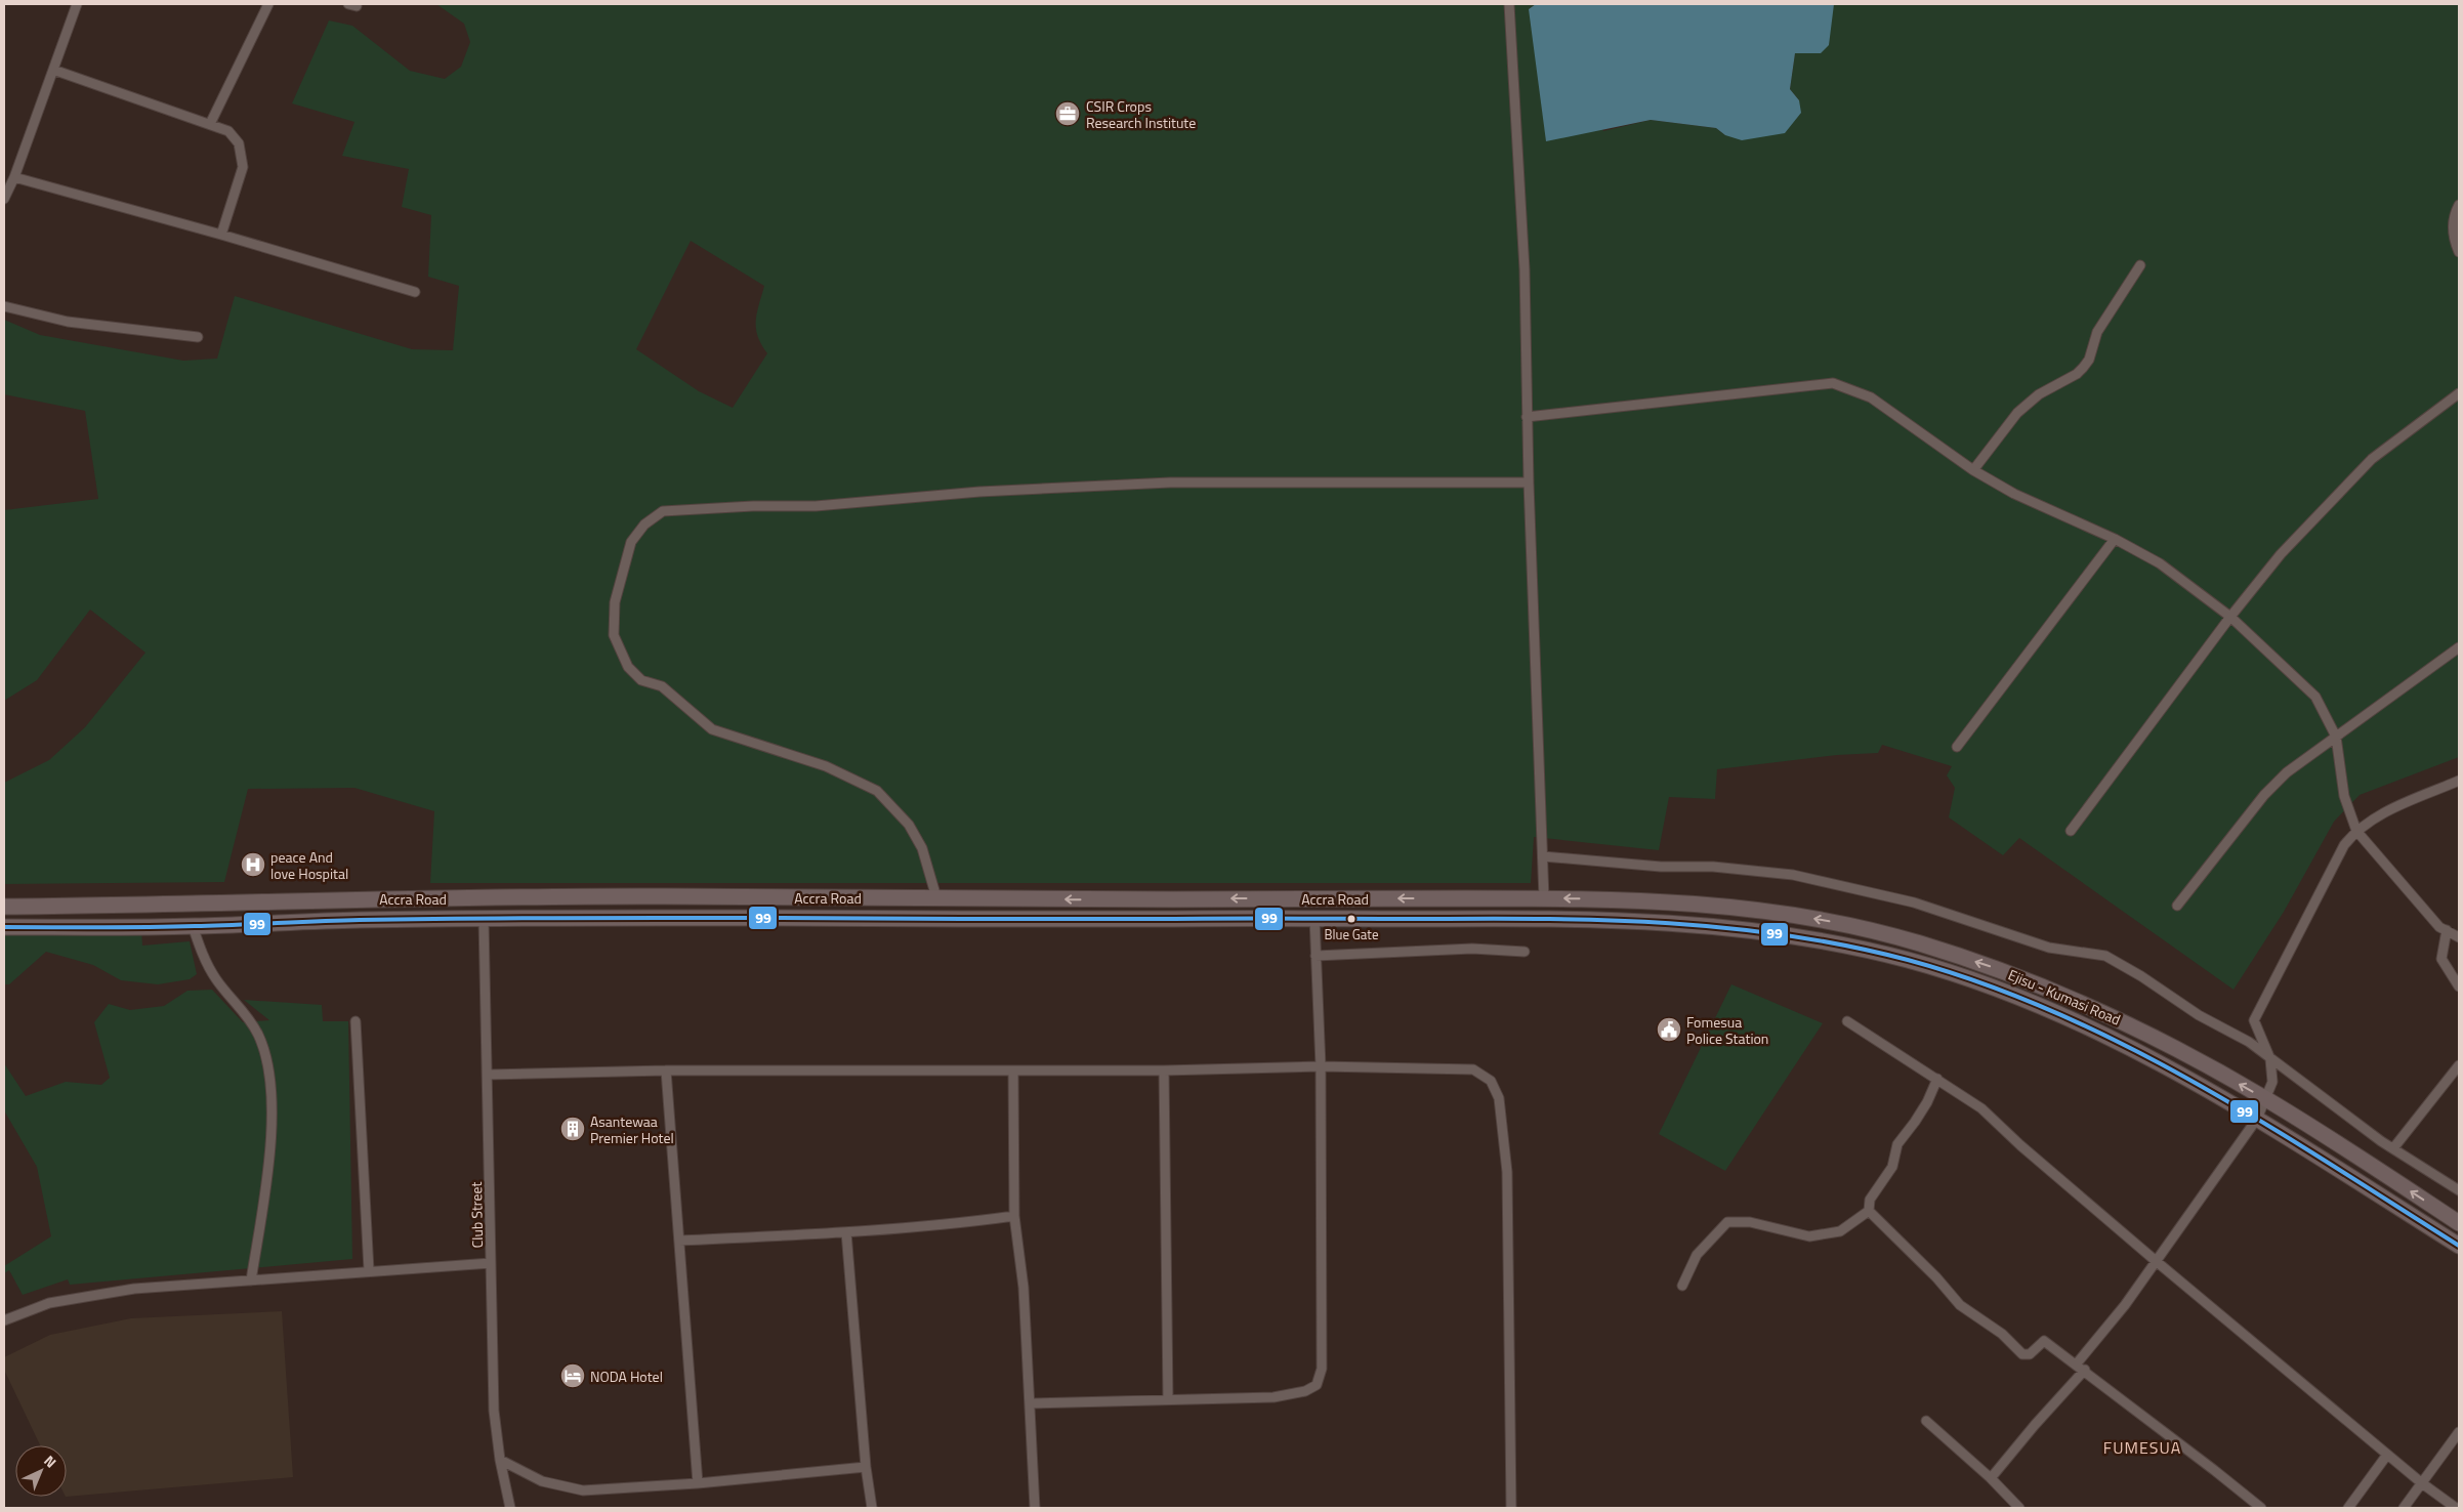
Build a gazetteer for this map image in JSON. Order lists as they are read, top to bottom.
{
  "streets": {
    "highway": ["Accra Road", "Ejisu - Kumasi Road"],
    "street": ["Club Street"]
  },
  "crossings": [
    ["Accra Road", "Ejisu - Kumasi Road"],
    ["Accra Road", "Club Street"]
  ],
  "one_way": ["Ejisu - Kumasi Road"],
  "districts": ["FUMESUA"],
  "places": {
    "office": ["CSIR Crops Research Institute"],
    "hospital": ["peace And love Hospital"],
    "other": ["Blue Gate"],
    "public building": ["Fomesua Police Station"],
    "building": ["Asantewaa Premier Hotel"],
    "hotel": ["NODA Hotel"]
  },
  "lines": ["transit line 99"],
  "north": "top right"
}
